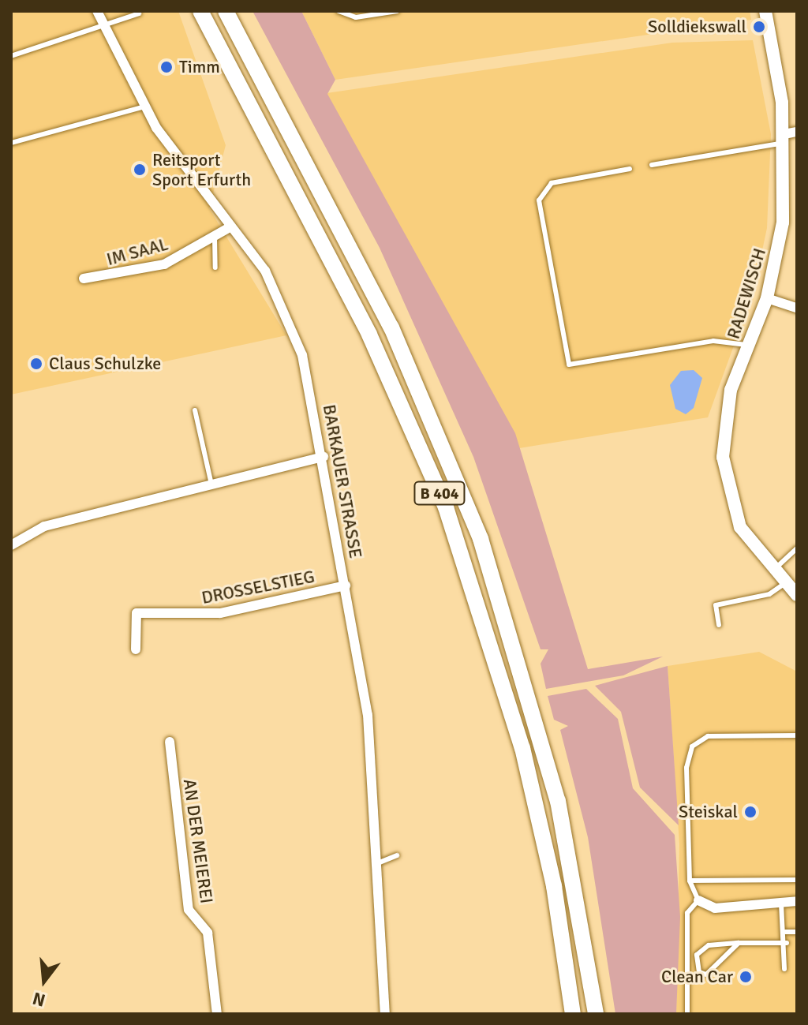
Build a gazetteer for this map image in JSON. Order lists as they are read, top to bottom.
{
  "streets": {
    "highway": ["B 404"],
    "street": [
      "IM SAAL",
      "RADEWISCH",
      "BARKAUER STRASSE",
      "DROSSELSTIEG",
      "AN DER MEIEREI"
    ]
  },
  "crossings": [
    ["IM SAAL", "BARKAUER STRASSE"],
    ["BARKAUER STRASSE", "DROSSELSTIEG"]
  ],
  "places": [
    "Solldiekswall",
    "Timm",
    "Reitsport Sport Erfurth",
    "Claus Schulzke",
    "Steiskal",
    "Clean Car"
  ],
  "north": "bottom"
}
